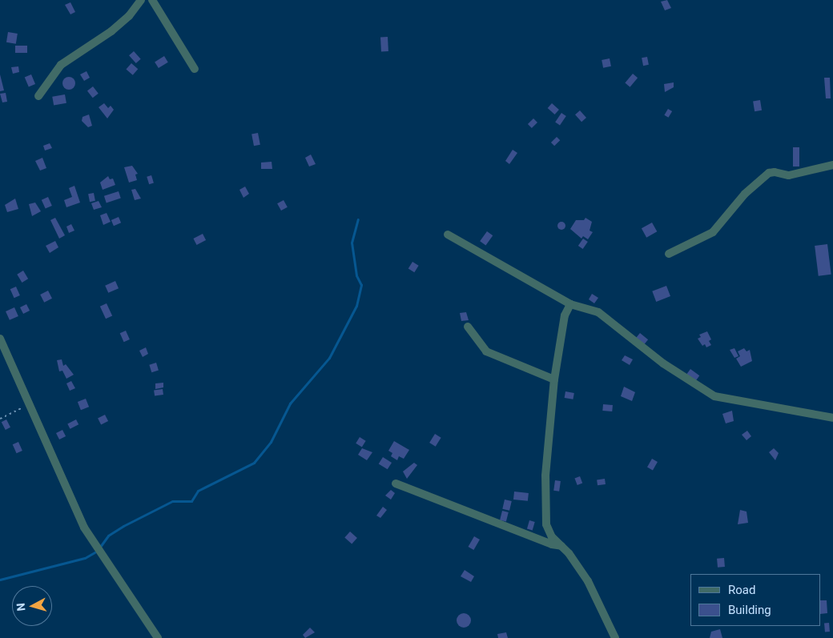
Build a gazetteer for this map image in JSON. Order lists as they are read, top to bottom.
{
  "legend": ["Road", "Building"],
  "north": "left"
}
